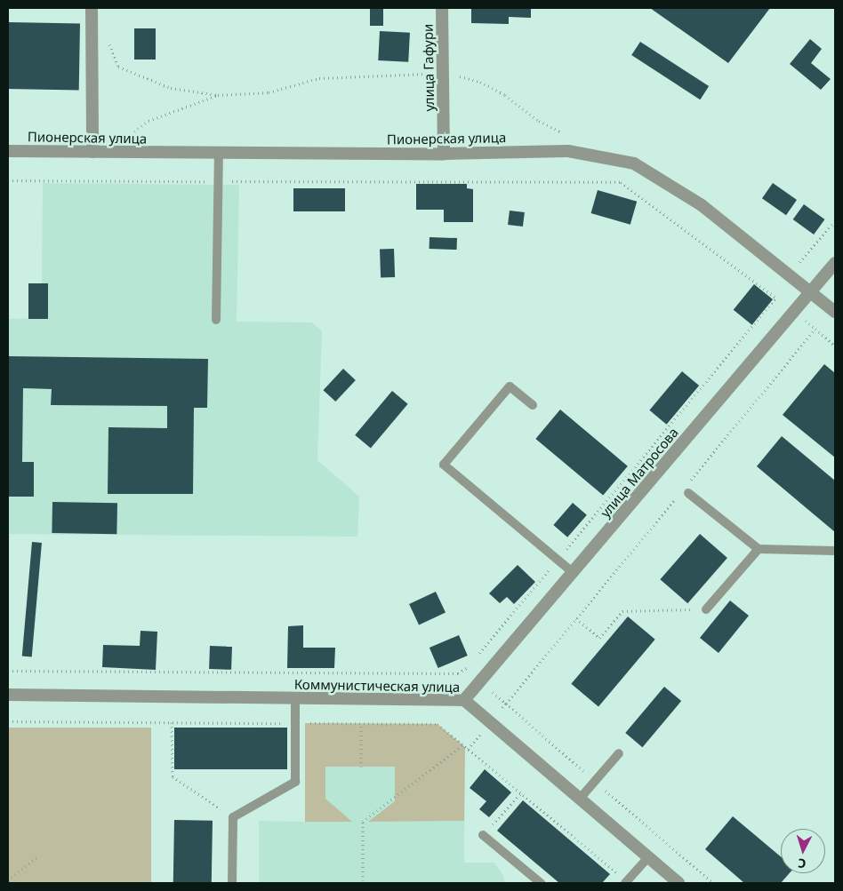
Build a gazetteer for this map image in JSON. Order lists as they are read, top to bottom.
{
  "streets": {
    "street": [
      "улица Гафури",
      "Пионерская улица",
      "улица Матросова",
      "Коммунистическая улица"
    ]
  },
  "crossings": [
    ["улица Гафури", "Пионерская улица"],
    ["Пионерская улица", "улица Матросова"],
    ["улица Матросова", "Коммунистическая улица"]
  ],
  "north": "bottom"
}
